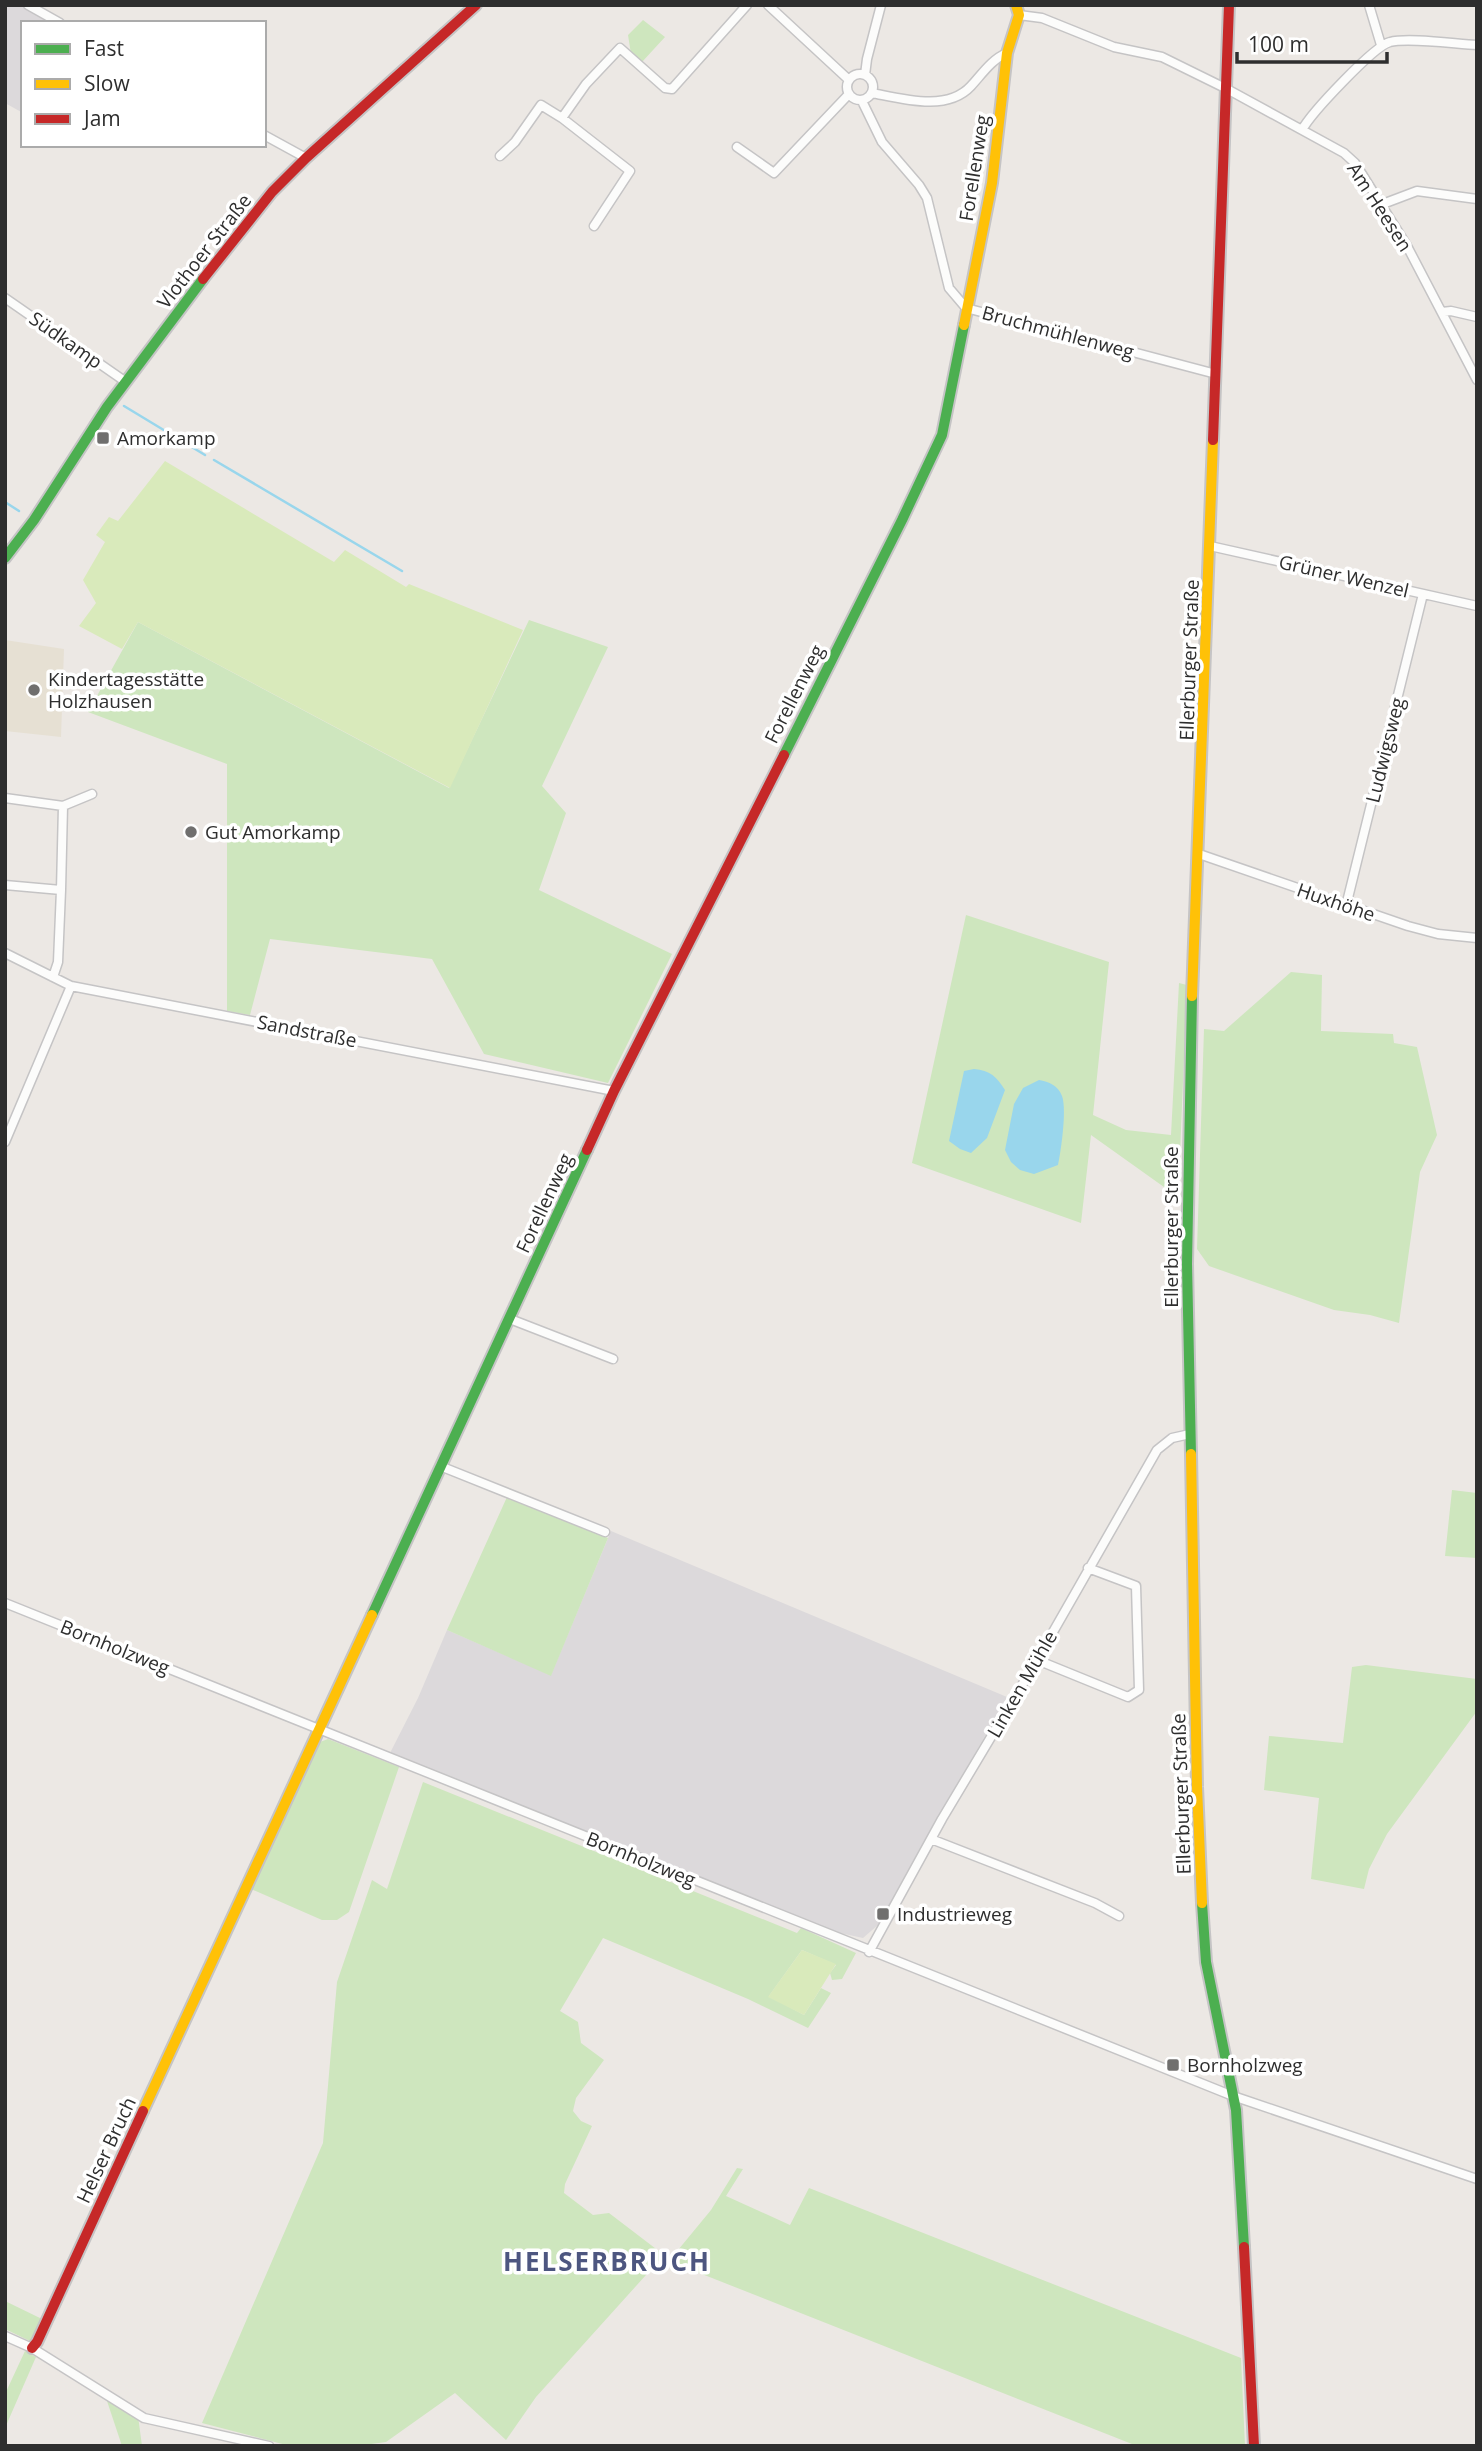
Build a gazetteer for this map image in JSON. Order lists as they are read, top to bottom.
{
  "streets": {
    "street": [
      "Forellenweg",
      "Am Heesen",
      "Vlothoer Straße",
      "Bruchmühlenweg",
      "Südkamp",
      "Grüner Wenzel",
      "Ellerburger Straße",
      "Ludwigsweg",
      "Huxhöhe",
      "Sandstraße",
      "Bornholzweg",
      "Linken Mühle",
      "Helser Bruch"
    ]
  },
  "crossings": [
    ["Forellenweg", "Am Heesen"],
    ["Forellenweg", "Bruchmühlenweg"],
    ["Forellenweg", "Sandstraße"],
    ["Forellenweg", "Bornholzweg"],
    ["Forellenweg", "Helser Bruch"],
    ["Am Heesen", "Ellerburger Straße"],
    ["Vlothoer Straße", "Südkamp"],
    ["Bruchmühlenweg", "Ellerburger Straße"],
    ["Grüner Wenzel", "Ellerburger Straße"],
    ["Grüner Wenzel", "Ludwigsweg"],
    ["Ellerburger Straße", "Huxhöhe"],
    ["Ellerburger Straße", "Bornholzweg"],
    ["Ellerburger Straße", "Linken Mühle"],
    ["Ludwigsweg", "Huxhöhe"],
    ["Bornholzweg", "Linken Mühle"],
    ["Bornholzweg", "Helser Bruch"]
  ],
  "districts": ["HELSERBRUCH"],
  "places": {
    "transit": ["Amorkamp", "Industrieweg", "Bornholzweg"],
    "other": ["Kindertagesstätte Holzhausen", "Gut Amorkamp"]
  },
  "legend": ["Fast", "Slow", "Jam"],
  "scale_bar": "100 m"
}
